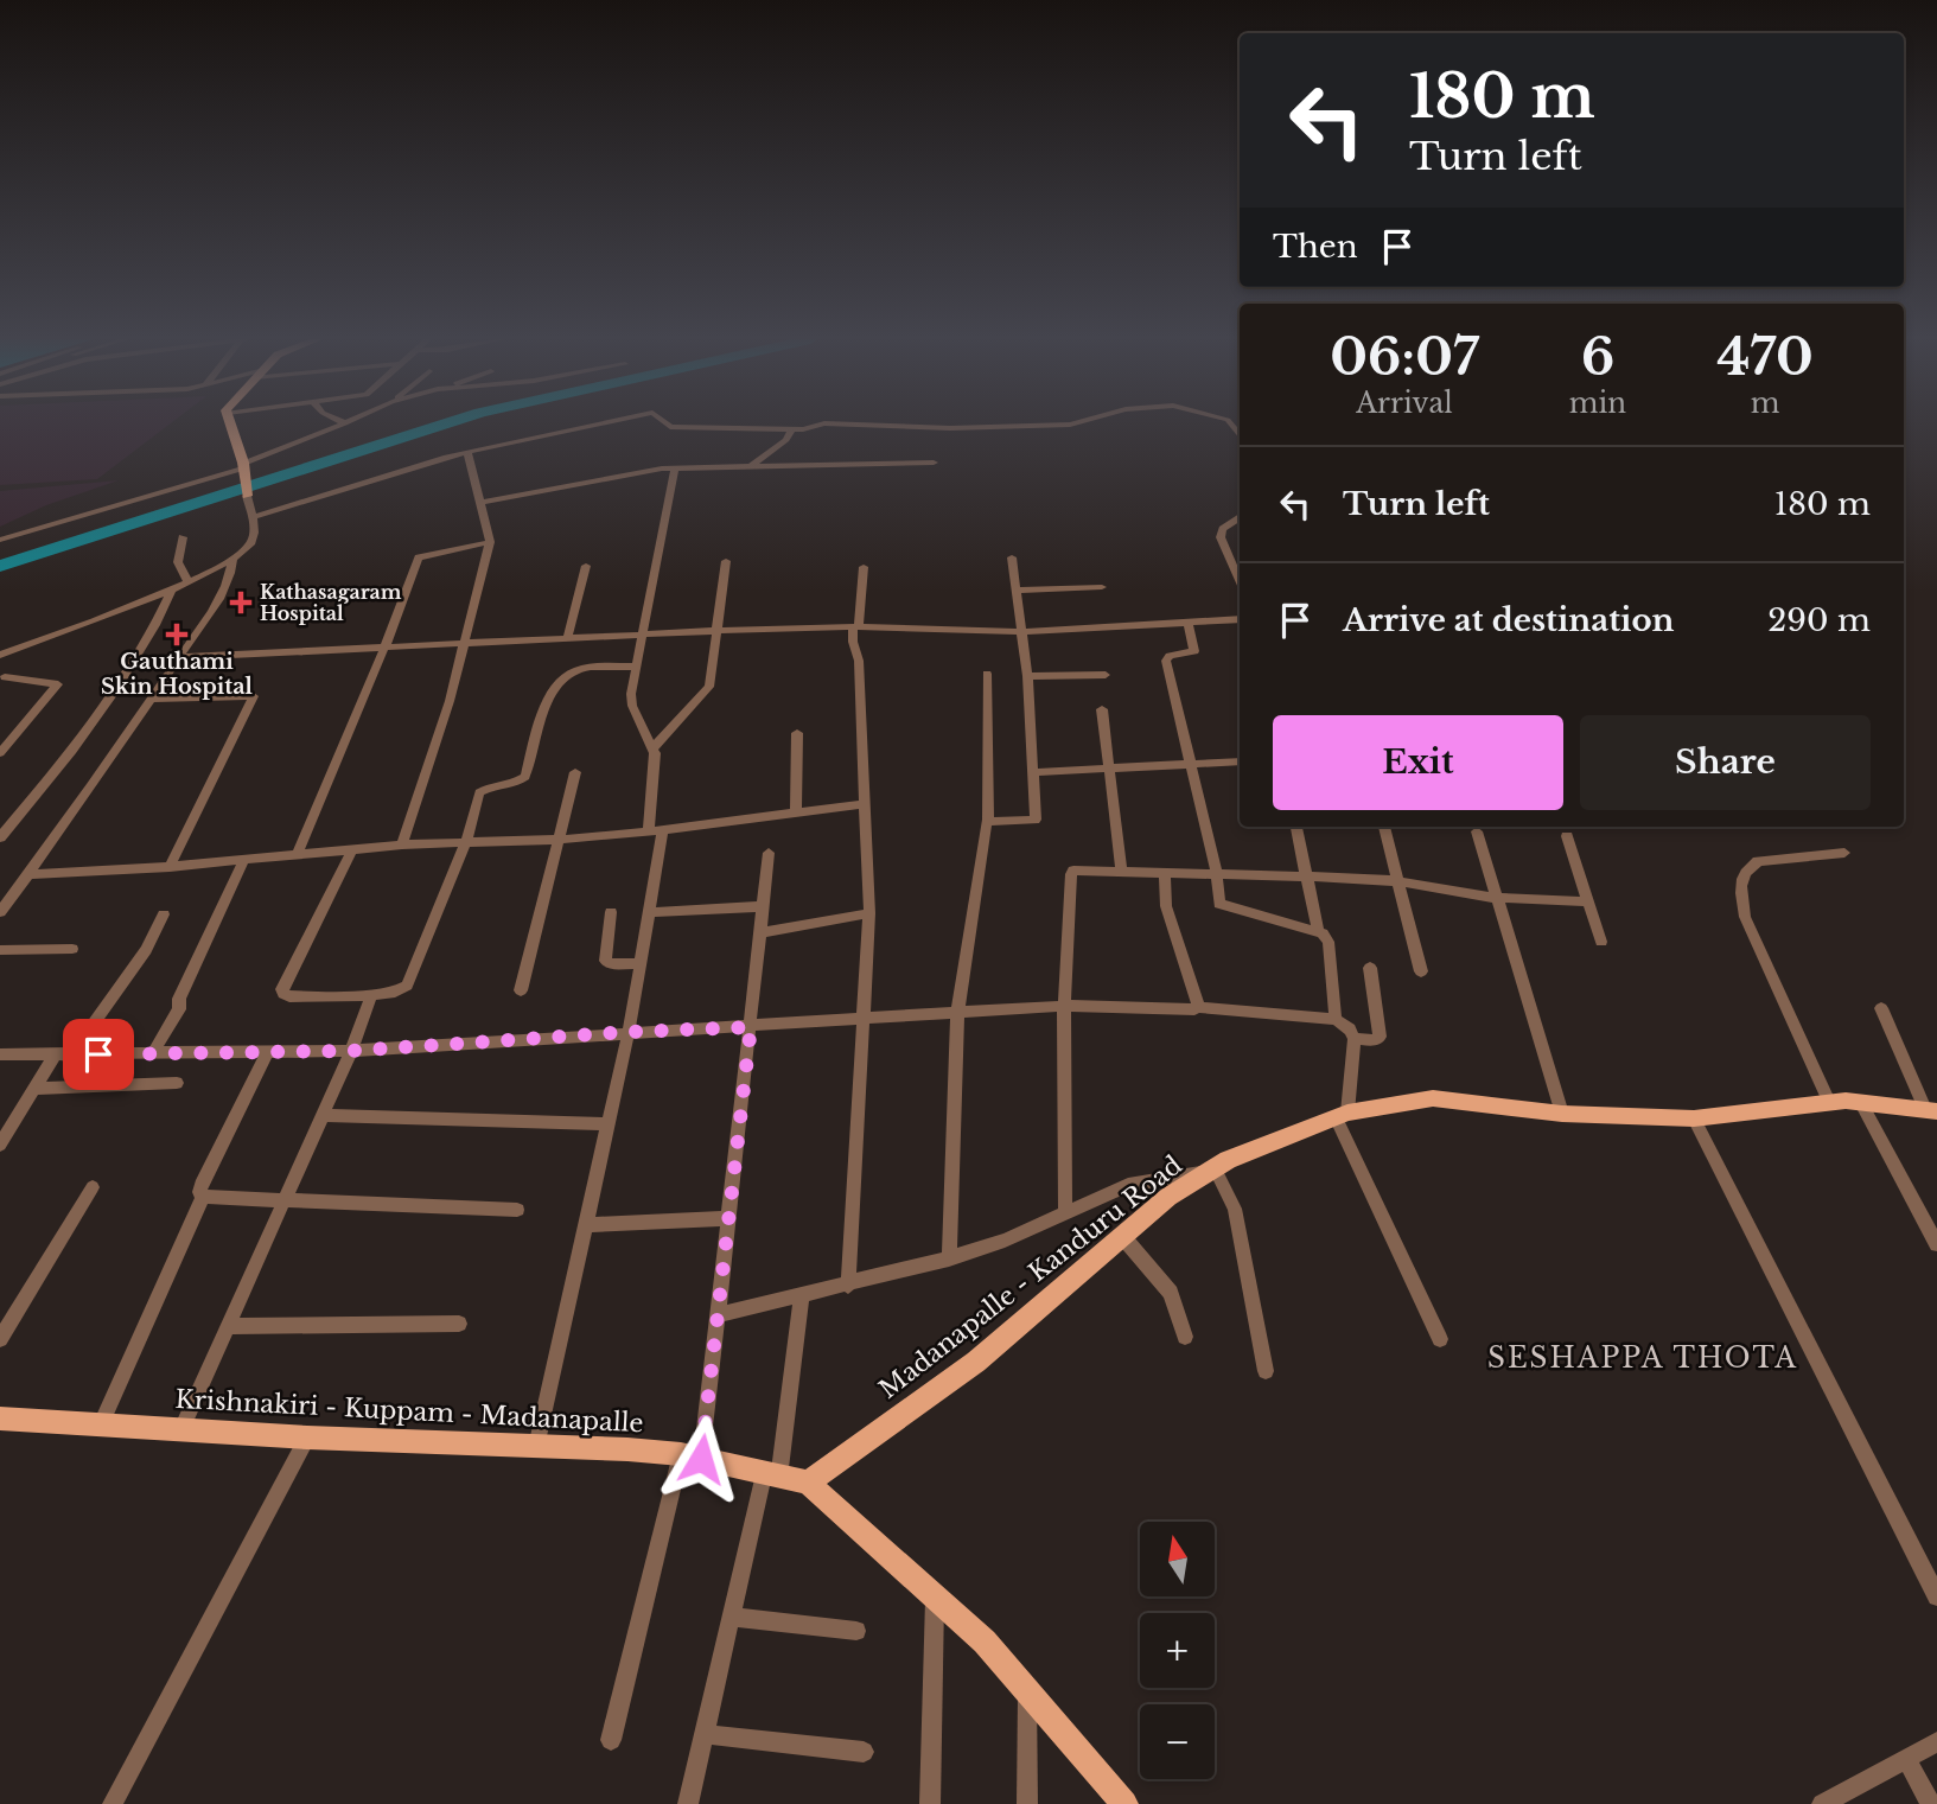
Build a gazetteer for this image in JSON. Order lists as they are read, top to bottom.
{
  "streets": {
    "main road": ["Madanapalle - Kanduru Road", "Krishnakiri - Kuppam - Madanapalle"]
  },
  "crossings": [
    ["Madanapalle - Kanduru Road", "Krishnakiri - Kuppam - Madanapalle"]
  ],
  "districts": ["SESHAPPA THOTA"],
  "places": {
    "health": ["Kathasagaram Hospital", "Gauthami Skin Hospital"]
  },
  "north": "top",
  "page": {
    "turn": ["180 m", "Turn left"],
    "then": "Then",
    "eta": [
      "06:07",
      "Arrival",
      "6",
      "min",
      "470",
      "m"
    ],
    "list": [
      {
        "name": "Turn left",
        "value": "180 m"
      },
      {
        "name": "Arrive at destination",
        "value": "290 m"
      }
    ],
    "buttons": ["Exit", "Share"],
    "map_buttons": ["+", "−"]
  }
}
